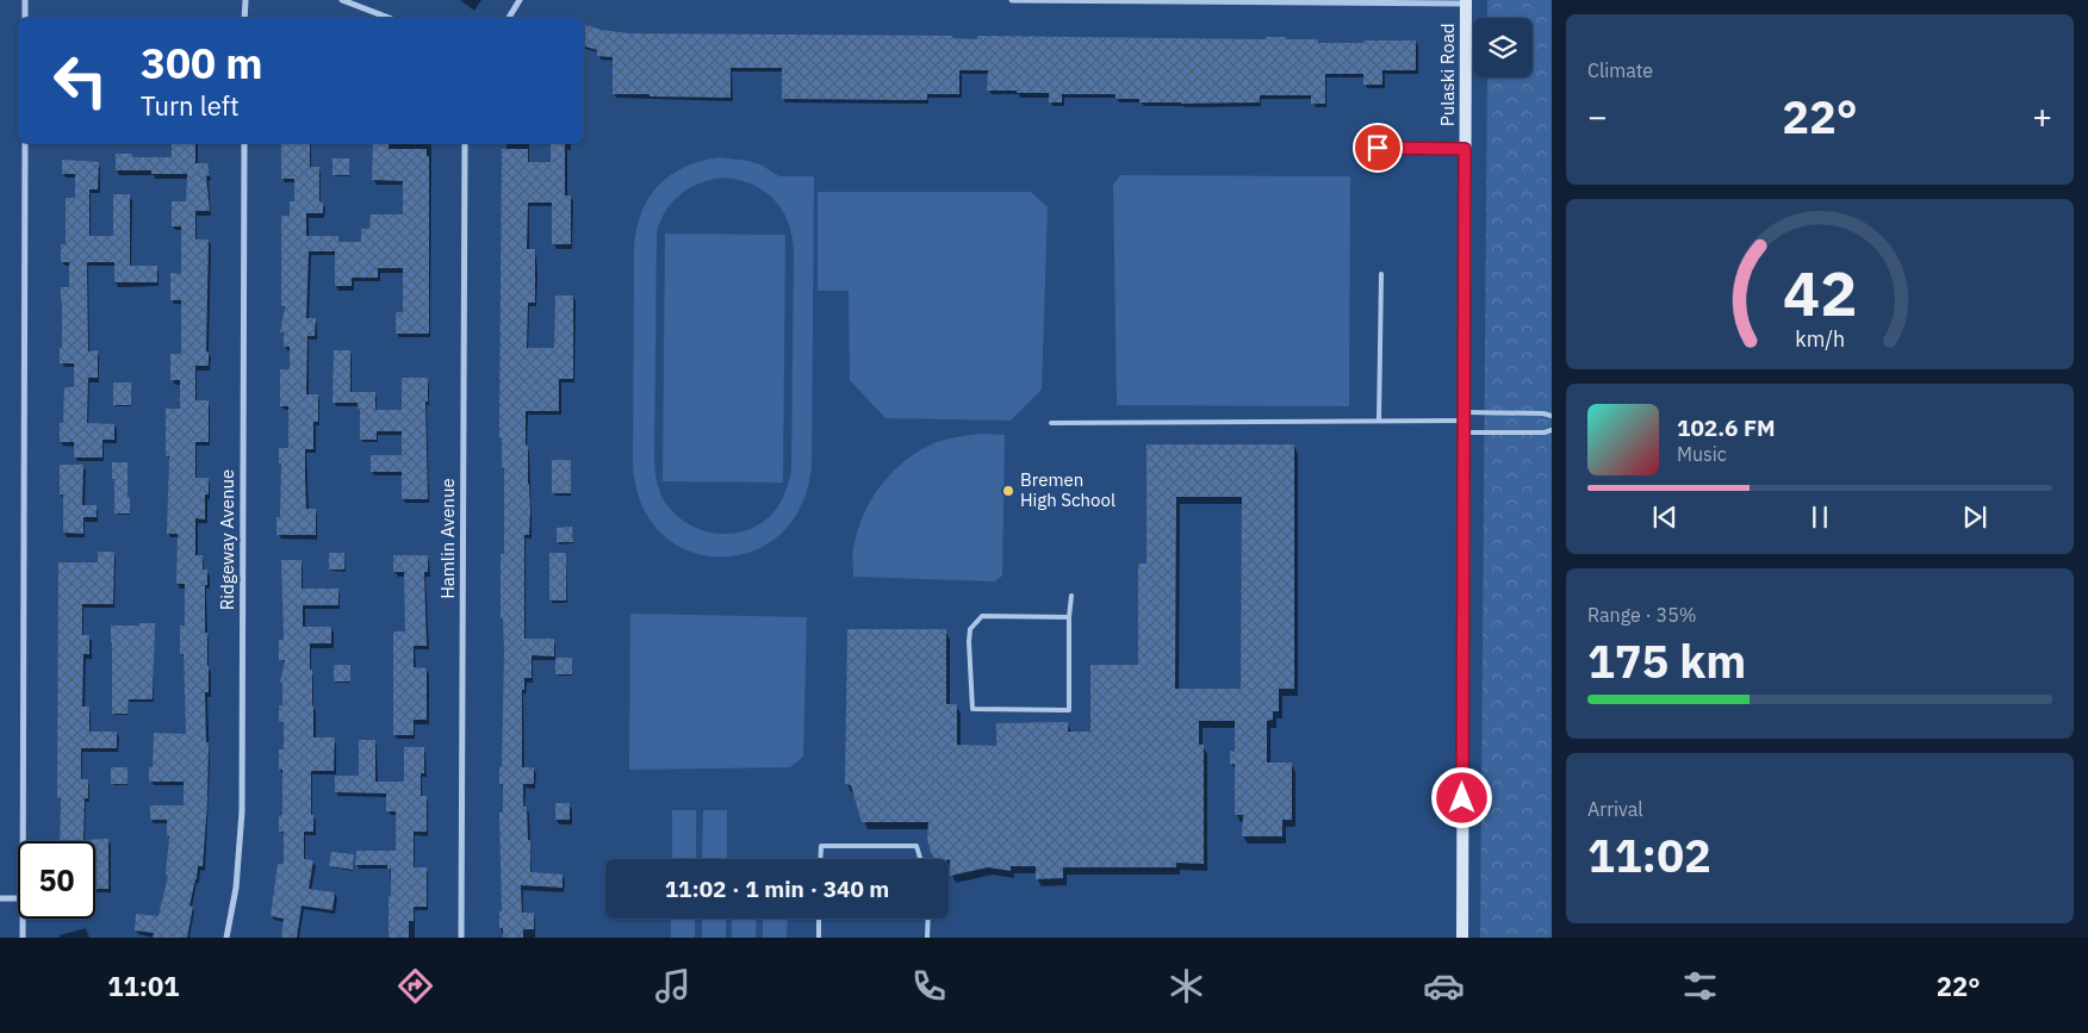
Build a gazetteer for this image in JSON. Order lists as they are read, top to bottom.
{
  "streets": {
    "main road": ["Pulaski Road"],
    "street": ["Hamlin Avenue", "Ridgeway Avenue"]
  },
  "places": ["Bremen High School"],
  "page": {
    "tile": [
      "Climate",
      ["Range · 35%", "175 km"],
      ["Arrival", "11:02"]
    ],
    "turn": ["300 m", "Turn left"],
    "heat": ["−", "22°", "+"],
    "song": ["102.6 FM", "Music"],
    "limit": "50",
    "trip": "11:02 · 1 min · 340 m",
    "tabs": ["11:01", "22°"],
    "gauge": ["42", "km/h"]
  }
}
